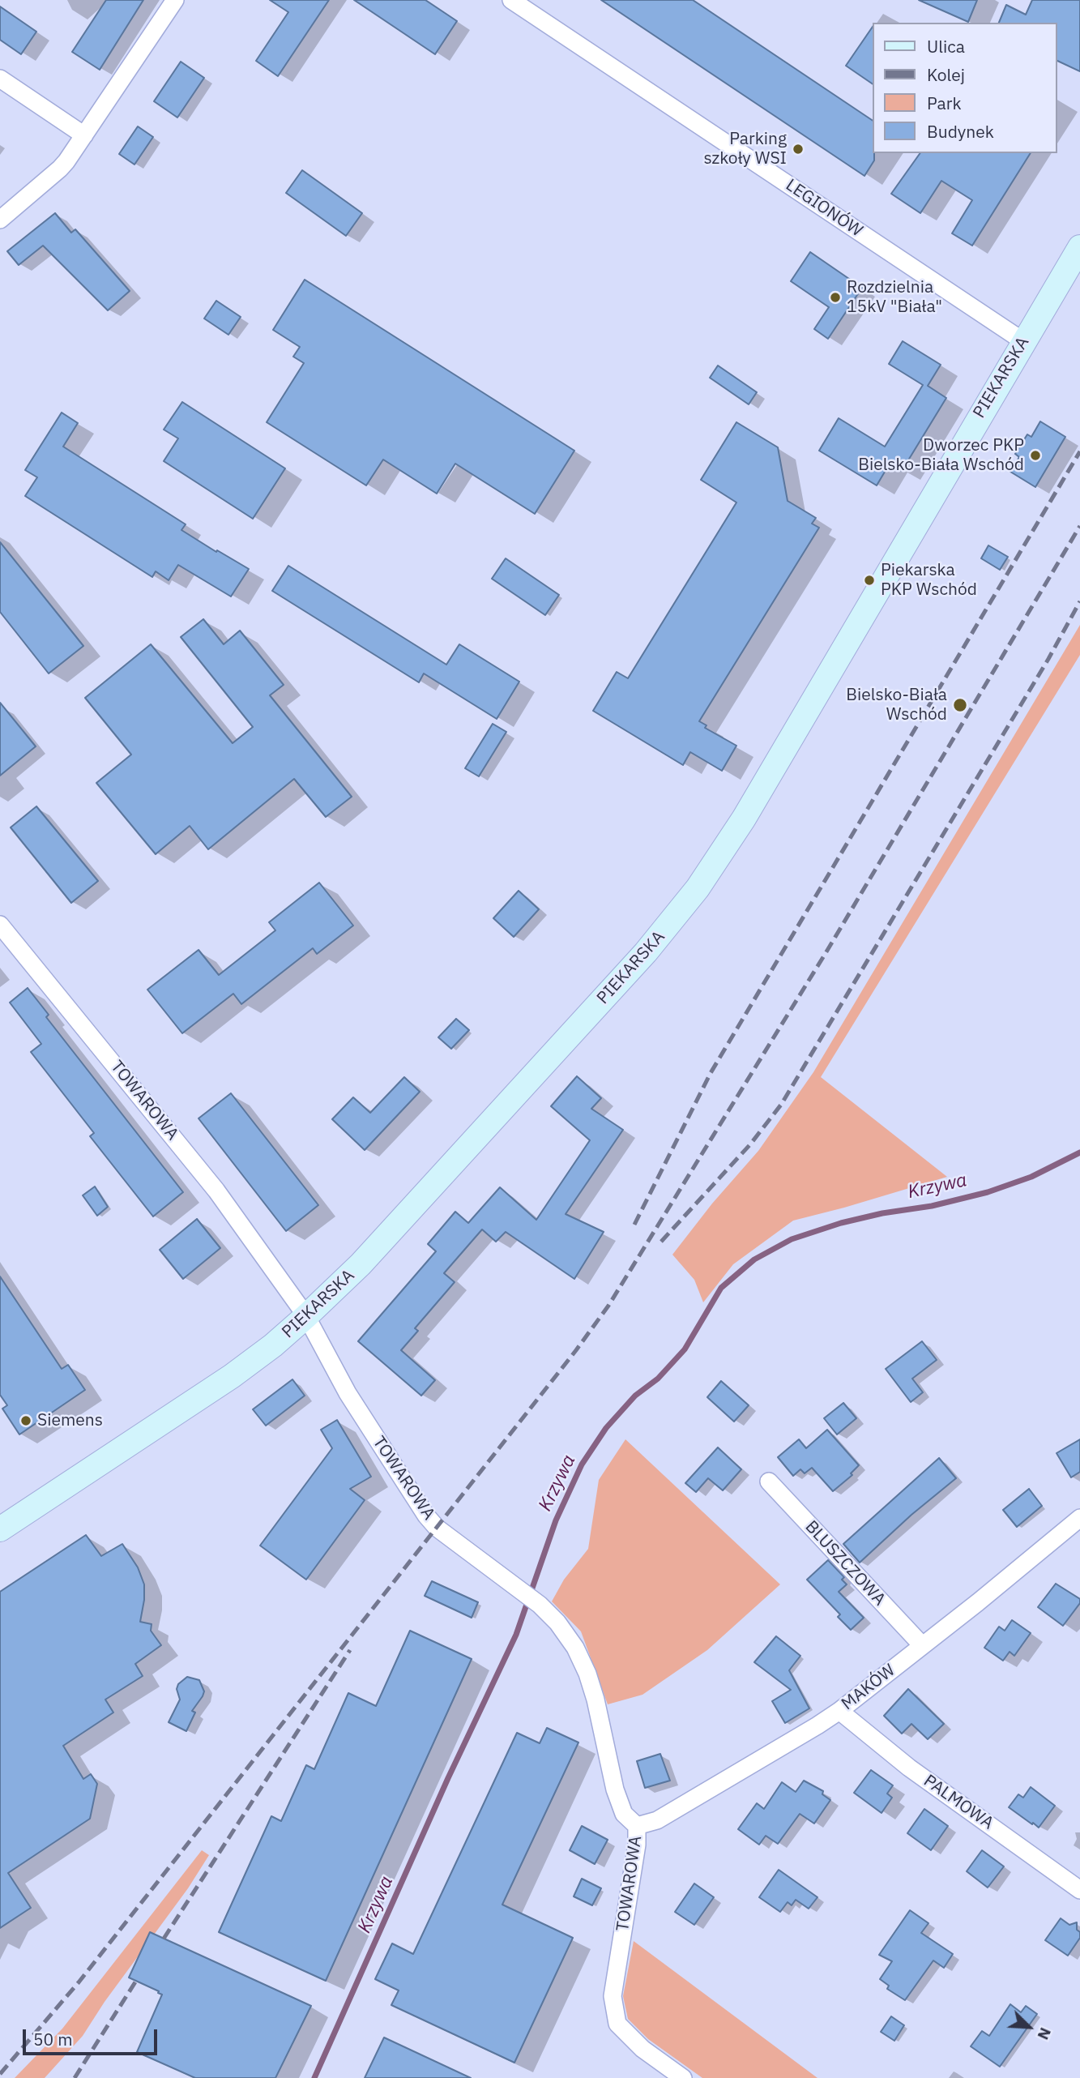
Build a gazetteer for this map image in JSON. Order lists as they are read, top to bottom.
{
  "streets": {
    "street": [
      "LEGIONÓW",
      "PIEKARSKA",
      "TOWAROWA",
      "BLUSZCZOWA",
      "MAKÓW",
      "PALMOWA"
    ]
  },
  "crossings": [
    ["LEGIONÓW", "PIEKARSKA"],
    ["PIEKARSKA", "TOWAROWA"],
    ["TOWAROWA", "MAKÓW"],
    ["BLUSZCZOWA", "MAKÓW"],
    ["MAKÓW", "PALMOWA"]
  ],
  "water": ["Krzywa"],
  "places": [
    "Parking szkoły WSI",
    "Rozdzielnia 15kV \"Biała\"",
    "Dworzec PKP Bielsko-Biała Wschód",
    "Piekarska PKP Wschód",
    "Bielsko-Biała Wschód",
    "Siemens"
  ],
  "legend": [
    "Ulica",
    "Kolej",
    "Park",
    "Budynek"
  ],
  "scale_bar": "50 m",
  "north": "bottom right"
}
